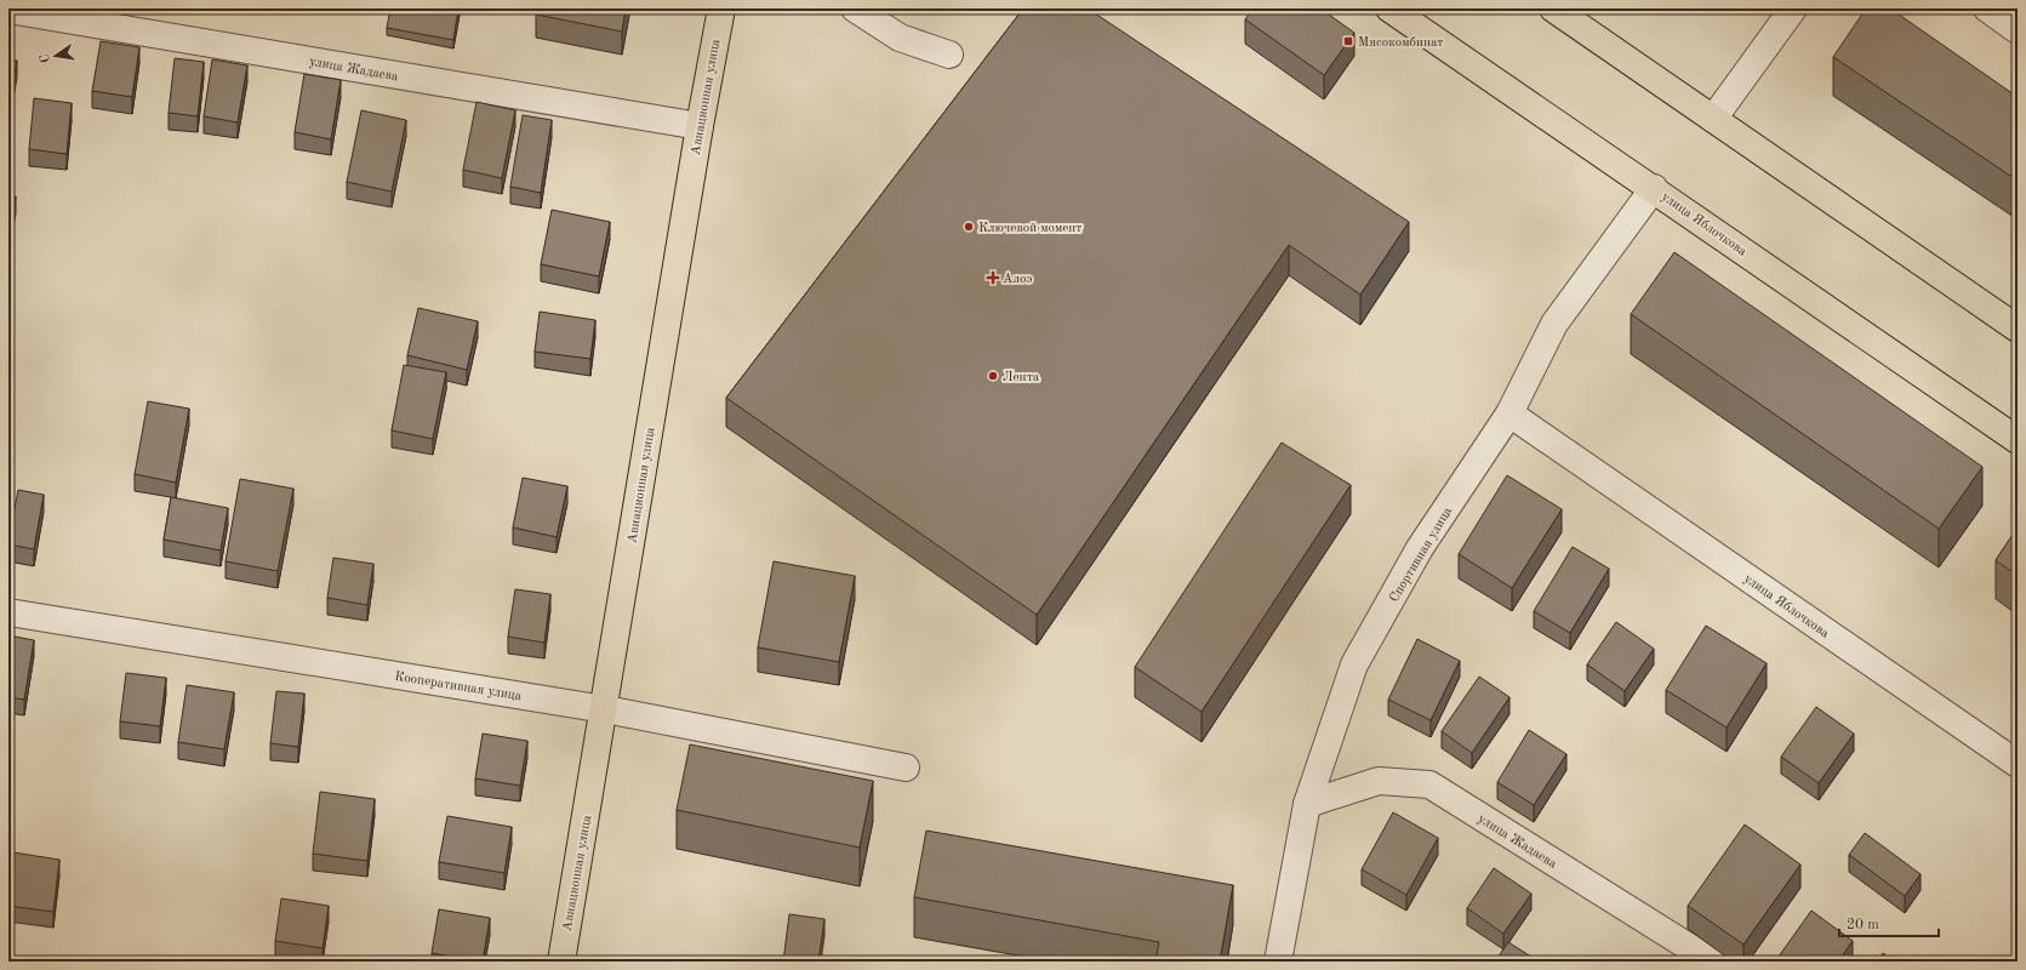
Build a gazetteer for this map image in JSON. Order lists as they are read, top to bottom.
{
  "streets": {
    "main road": ["Авиационная улица", "улица Яблочкова"],
    "street": ["улица Жадаева", "Спортивная улица", "Кооперативная улица"]
  },
  "crossings": [
    ["улица Жадаева", "Авиационная улица"],
    ["улица Жадаева", "Спортивная улица"],
    ["Авиационная улица", "Кооперативная улица"],
    ["улица Яблочкова", "Спортивная улица"]
  ],
  "places": {
    "transit": ["Мясокомбинат"],
    "other": ["Ключевой момент", "Лента"],
    "health": ["Алоэ"]
  },
  "scale_bar": "20 m",
  "north": "left"
}
